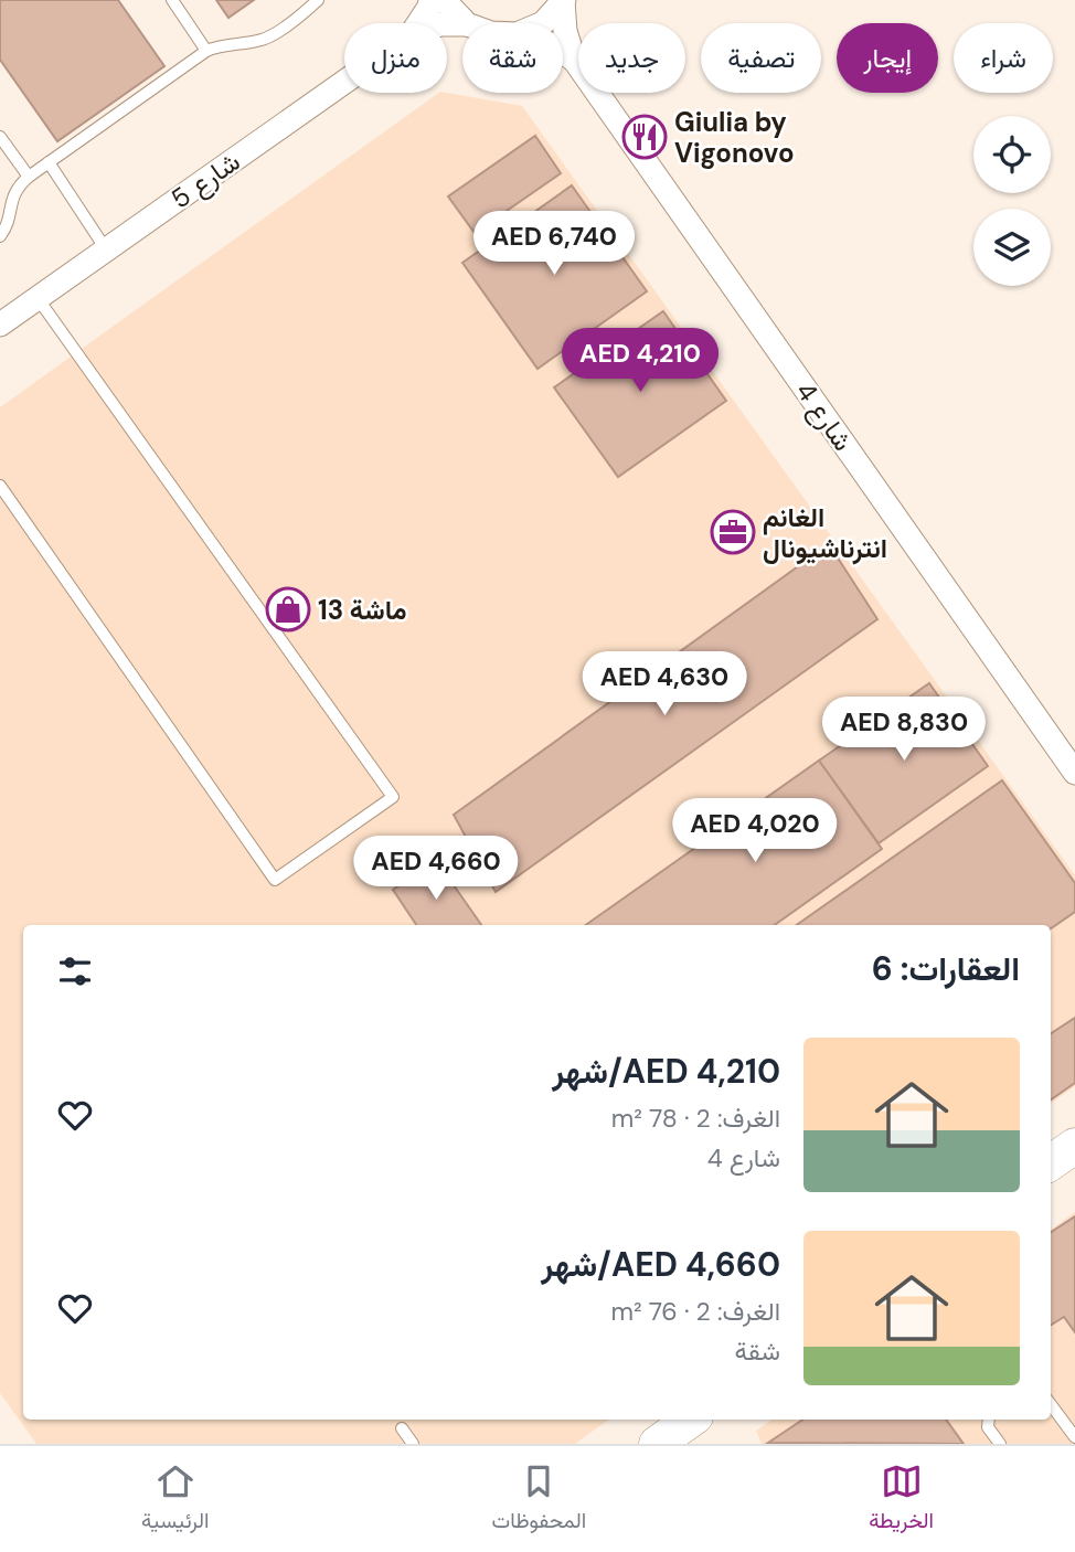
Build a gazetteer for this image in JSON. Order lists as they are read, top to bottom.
{
  "streets": {
    "street": ["شارع 5", "شارع 4"]
  },
  "places": {
    "restaurant": ["Giulia by Vigonovo"],
    "office": ["الغانم انترناشيونال"],
    "shop": ["ماشة 13"]
  },
  "page": {
    "chip": [
      "شراء",
      "إيجار",
      "تصفية",
      "جديد",
      "شقة",
      "منزل"
    ],
    "price": [
      "AED 6,740",
      "AED 4,210",
      "AED 4,630",
      "AED 8,830",
      "AED 4,020",
      "AED 4,660"
    ],
    "heading": "العقارات: 6",
    "list": [
      {
        "name": "AED 4,210/شهر",
        "note": "الغرف: 2 · 78 m² · شارع 4"
      },
      {
        "name": "AED 4,660/شهر",
        "note": "الغرف: 2 · 76 m² · شقة"
      }
    ],
    "tabs": ["الخريطة", "المحفوظات", "الرئيسية"]
  }
}
